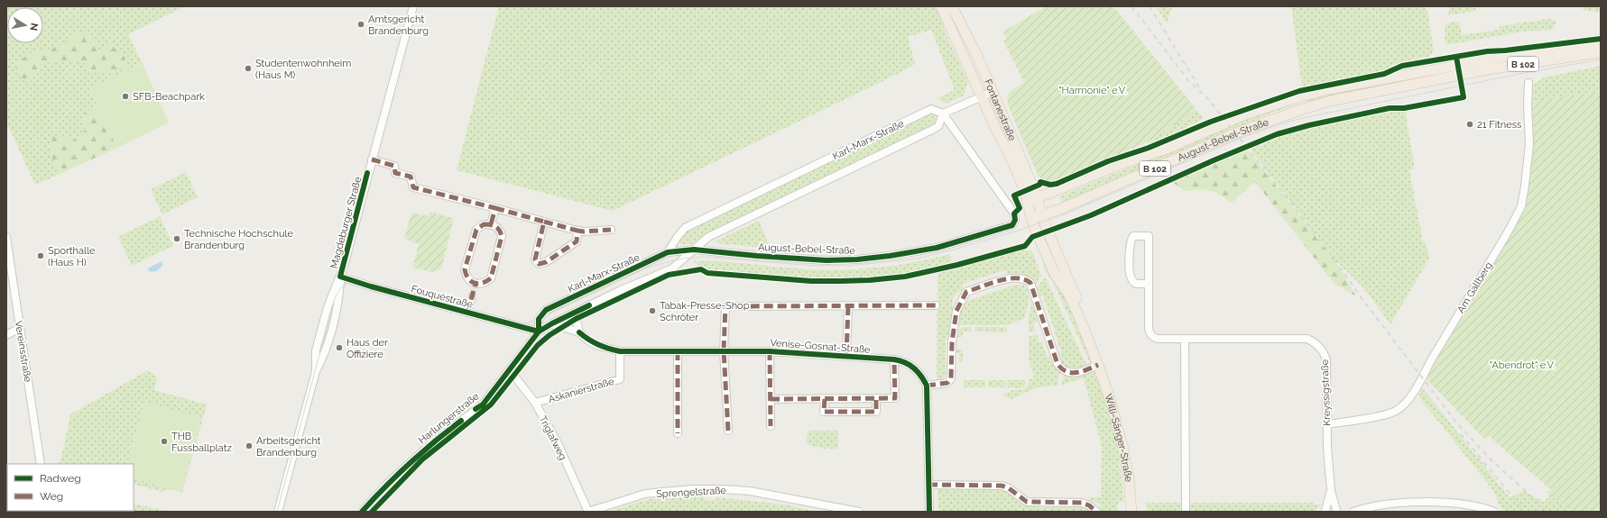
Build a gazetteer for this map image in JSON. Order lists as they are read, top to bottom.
{
  "streets": {
    "main road": [
      "B 102",
      "Fontanestraße",
      "August-Bebel-Straße",
      "Willi-Sänger-Straße"
    ],
    "street": [
      "Karl-Marx-Straße",
      "Magdeburger Straße",
      "Am Gallberg",
      "Fouquéstraße",
      "Venise-Gosnat-Straße",
      "Vereinsstraße",
      "Askanierstraße",
      "Kreyssigstraße",
      "Harlungerstraße",
      "Triglafweg",
      "Sprengelstraße"
    ]
  },
  "crossings": [
    ["Fontanestraße", "August-Bebel-Straße"],
    ["Fontanestraße", "Willi-Sänger-Straße"],
    ["Karl-Marx-Straße", "August-Bebel-Straße"],
    ["Karl-Marx-Straße", "Fouquéstraße"],
    ["Karl-Marx-Straße", "Venise-Gosnat-Straße"],
    ["Karl-Marx-Straße", "Harlungerstraße"],
    ["August-Bebel-Straße", "Willi-Sänger-Straße"],
    ["Magdeburger Straße", "Fouquéstraße"],
    ["Am Gallberg", "Kreyssigstraße"],
    ["Fouquéstraße", "Harlungerstraße"],
    ["Venise-Gosnat-Straße", "Askanierstraße"],
    ["Askanierstraße", "Triglafweg"],
    ["Harlungerstraße", "Triglafweg"],
    ["Triglafweg", "Sprengelstraße"]
  ],
  "parks": ["\"Harmonie\" e.V.", "\"Abendrot\" e.V."],
  "places": [
    "Amtsgericht Brandenburg",
    "Studentenwohnheim (Haus M)",
    "SFB-Beachpark",
    "21 Fitness",
    "Technische Hochschule Brandenburg",
    "Sporthalle (Haus H)",
    "Tabak-Presse-Shop Schröter",
    "Haus der Offiziere",
    "THB Fussballplatz",
    "Arbeitsgericht Brandenburg"
  ],
  "legend": ["Radweg", "Weg"],
  "north": "right"
}
